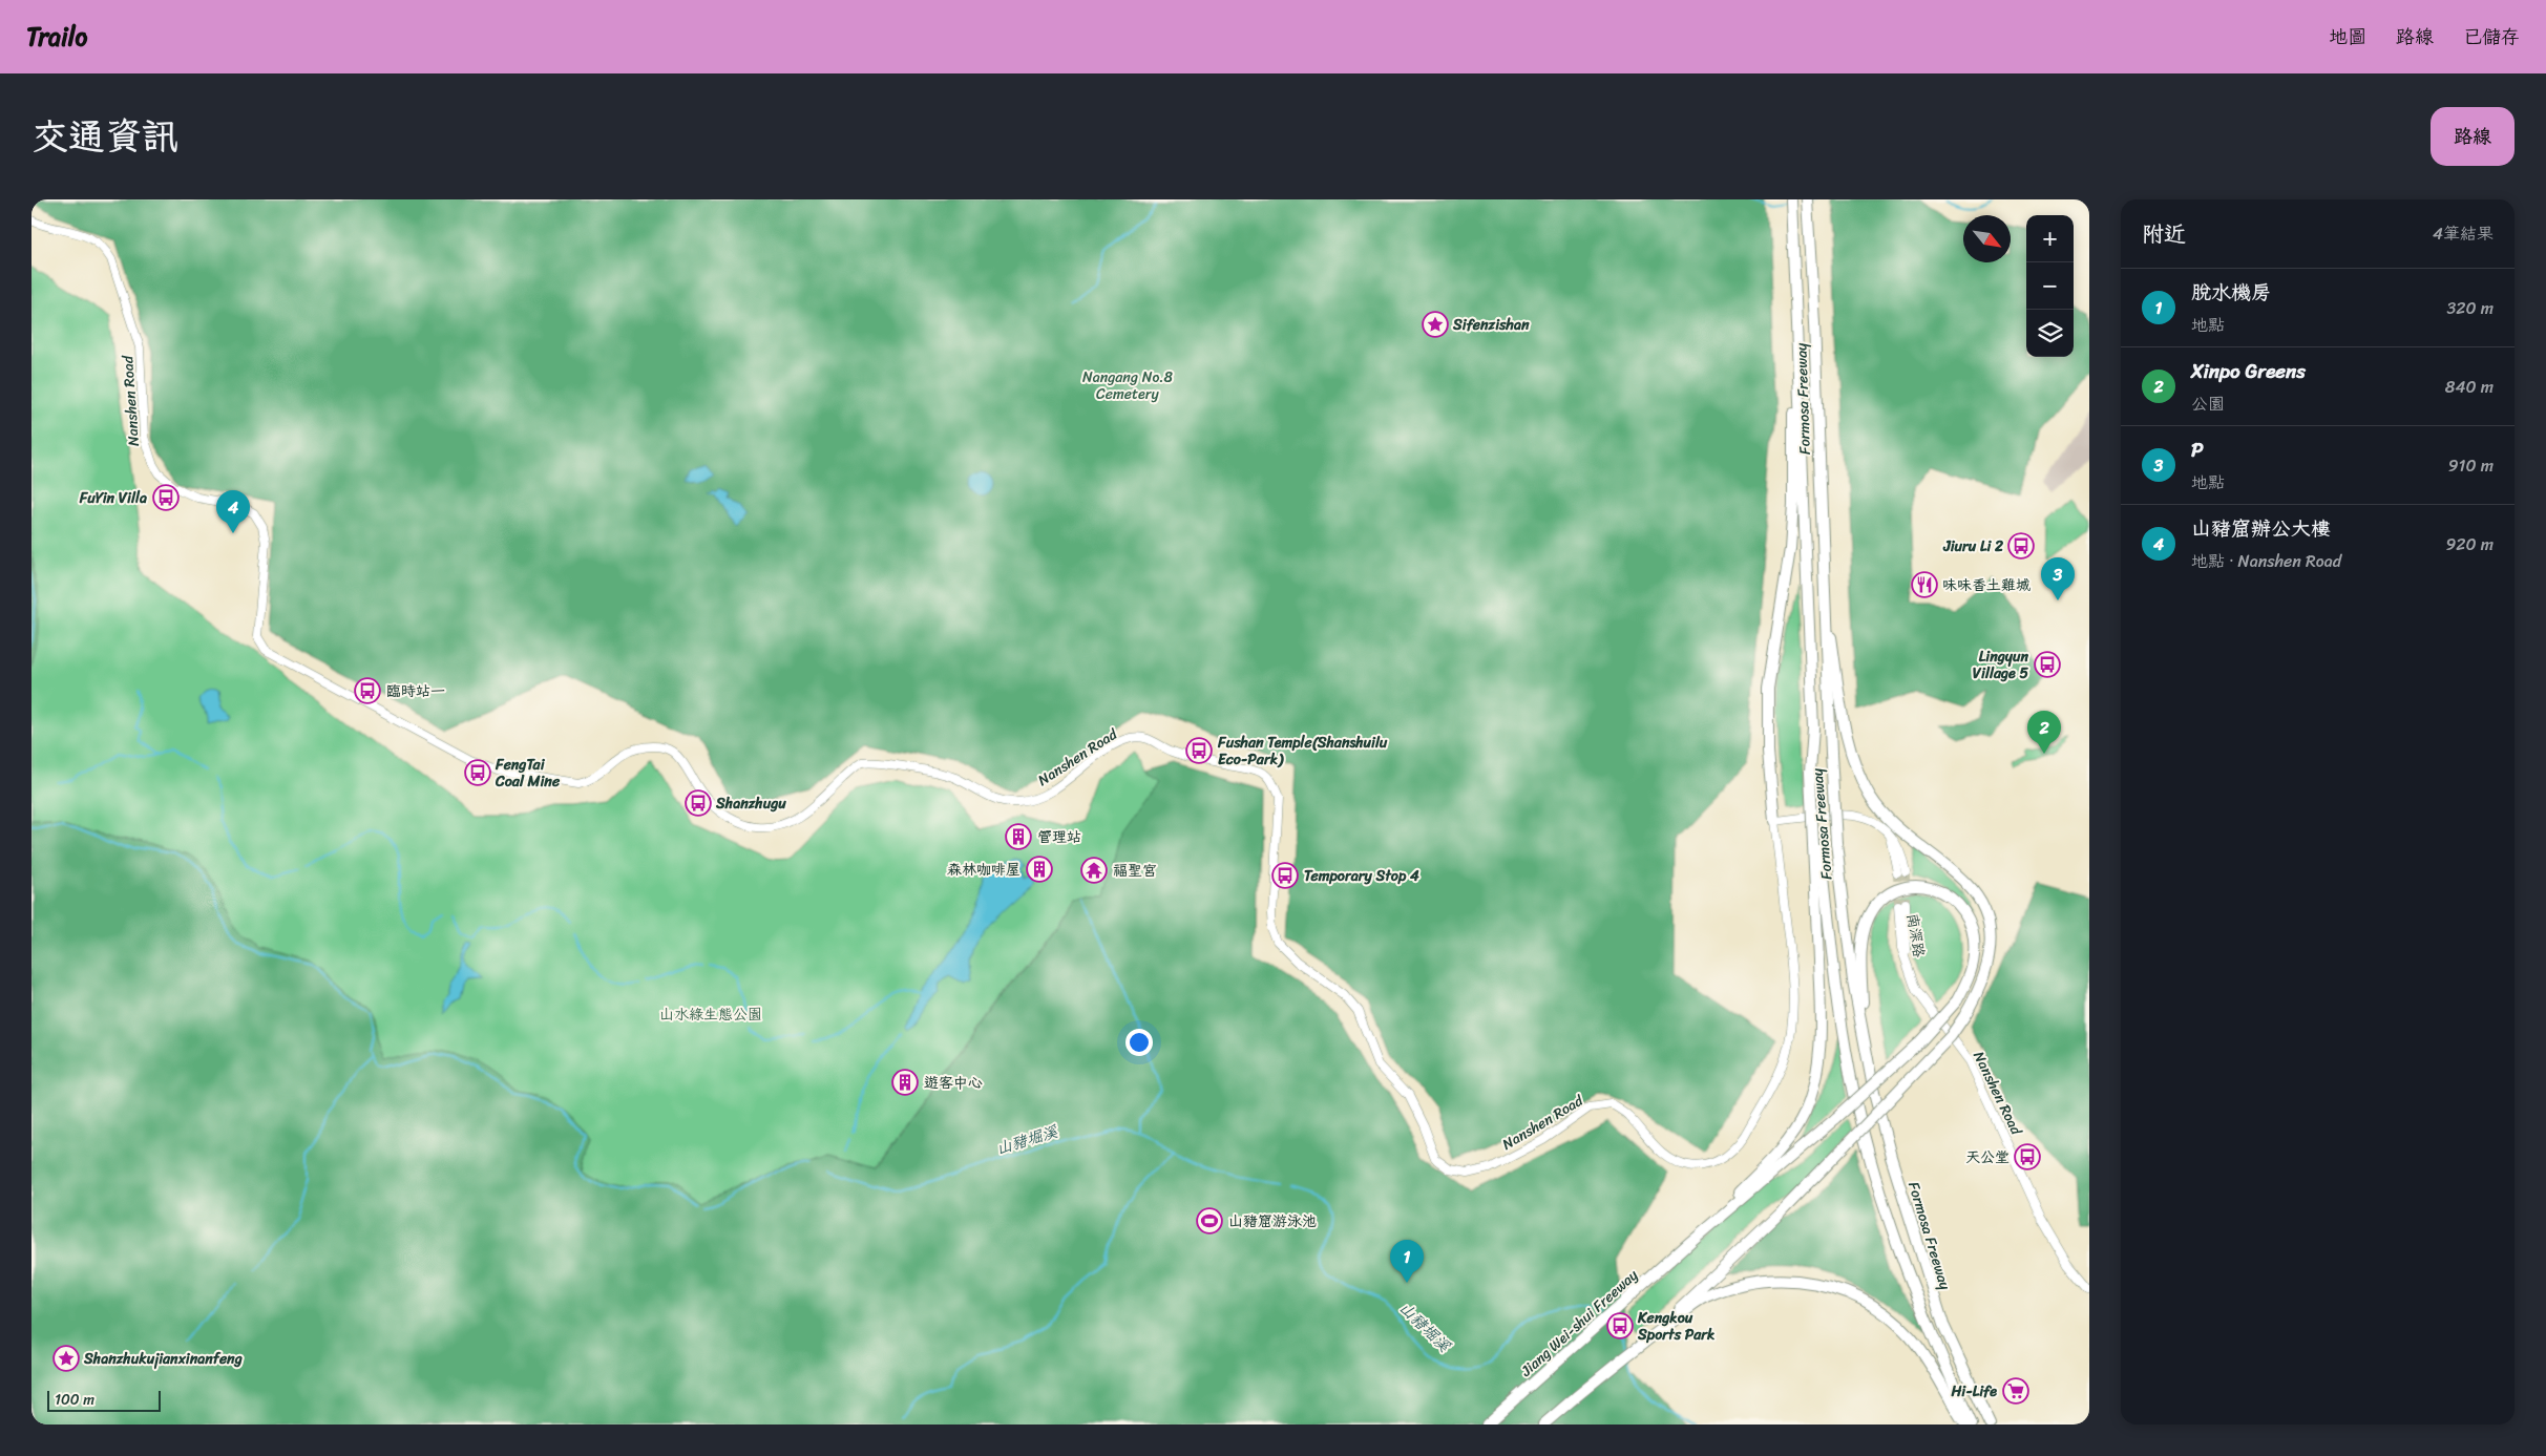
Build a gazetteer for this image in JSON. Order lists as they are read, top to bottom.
{
  "streets": {
    "highway": ["Formosa Freeway", "Jiang Wei-shui Freeway"],
    "main road": ["Nanshen Road", "南深路"]
  },
  "crossings": [
    ["Nanshen Road", "南深路"]
  ],
  "water": ["山豬堀溪"],
  "parks": ["Nangang No.8 Cemetery", "山水綠生態公園"],
  "places": {
    "place": ["Sifenzishan", "Shanzhukujianxinanfeng"],
    "bus stop": [
      "FuYin Villa",
      "Jiuru Li 2",
      "Lingyun Village 5",
      "臨時站一",
      "Fushan Temple(Shanshuilu Eco-Park)",
      "FengTai Coal Mine",
      "Shanzhugu",
      "Temporary Stop 4",
      "天公堂",
      "Kengkou Sports Park"
    ],
    "restaurant": ["味味香土雞城"],
    "building": ["管理站", "森林咖啡屋", "遊客中心"],
    "temple": ["福聖宮"],
    "sports": ["山豬窟游泳池"],
    "supermarket": ["Hi-Life"]
  },
  "scale_bar": "100 m",
  "north": "bottom right",
  "page": {
    "header": "Trailo",
    "nav": ["地圖", "路線", "已儲存"],
    "title": "交通資訊",
    "buttons": "路線",
    "heading": ["附近", "4筆結果"],
    "map_buttons": ["+", "−"],
    "list": [
      {
        "mark": "1",
        "name": "脫水機房",
        "note": "地點",
        "value": "320 m"
      },
      {
        "mark": "2",
        "name": "Xinpo Greens",
        "note": "公園",
        "value": "840 m"
      },
      {
        "mark": "3",
        "name": "P",
        "note": "地點",
        "value": "910 m"
      },
      {
        "mark": "4",
        "name": "山豬窟辦公大樓",
        "note": "地點 · Nanshen Road",
        "value": "920 m"
      }
    ],
    "pins": [
      "4",
      "3",
      "2",
      "1"
    ],
    "scale": "100 m"
  }
}
